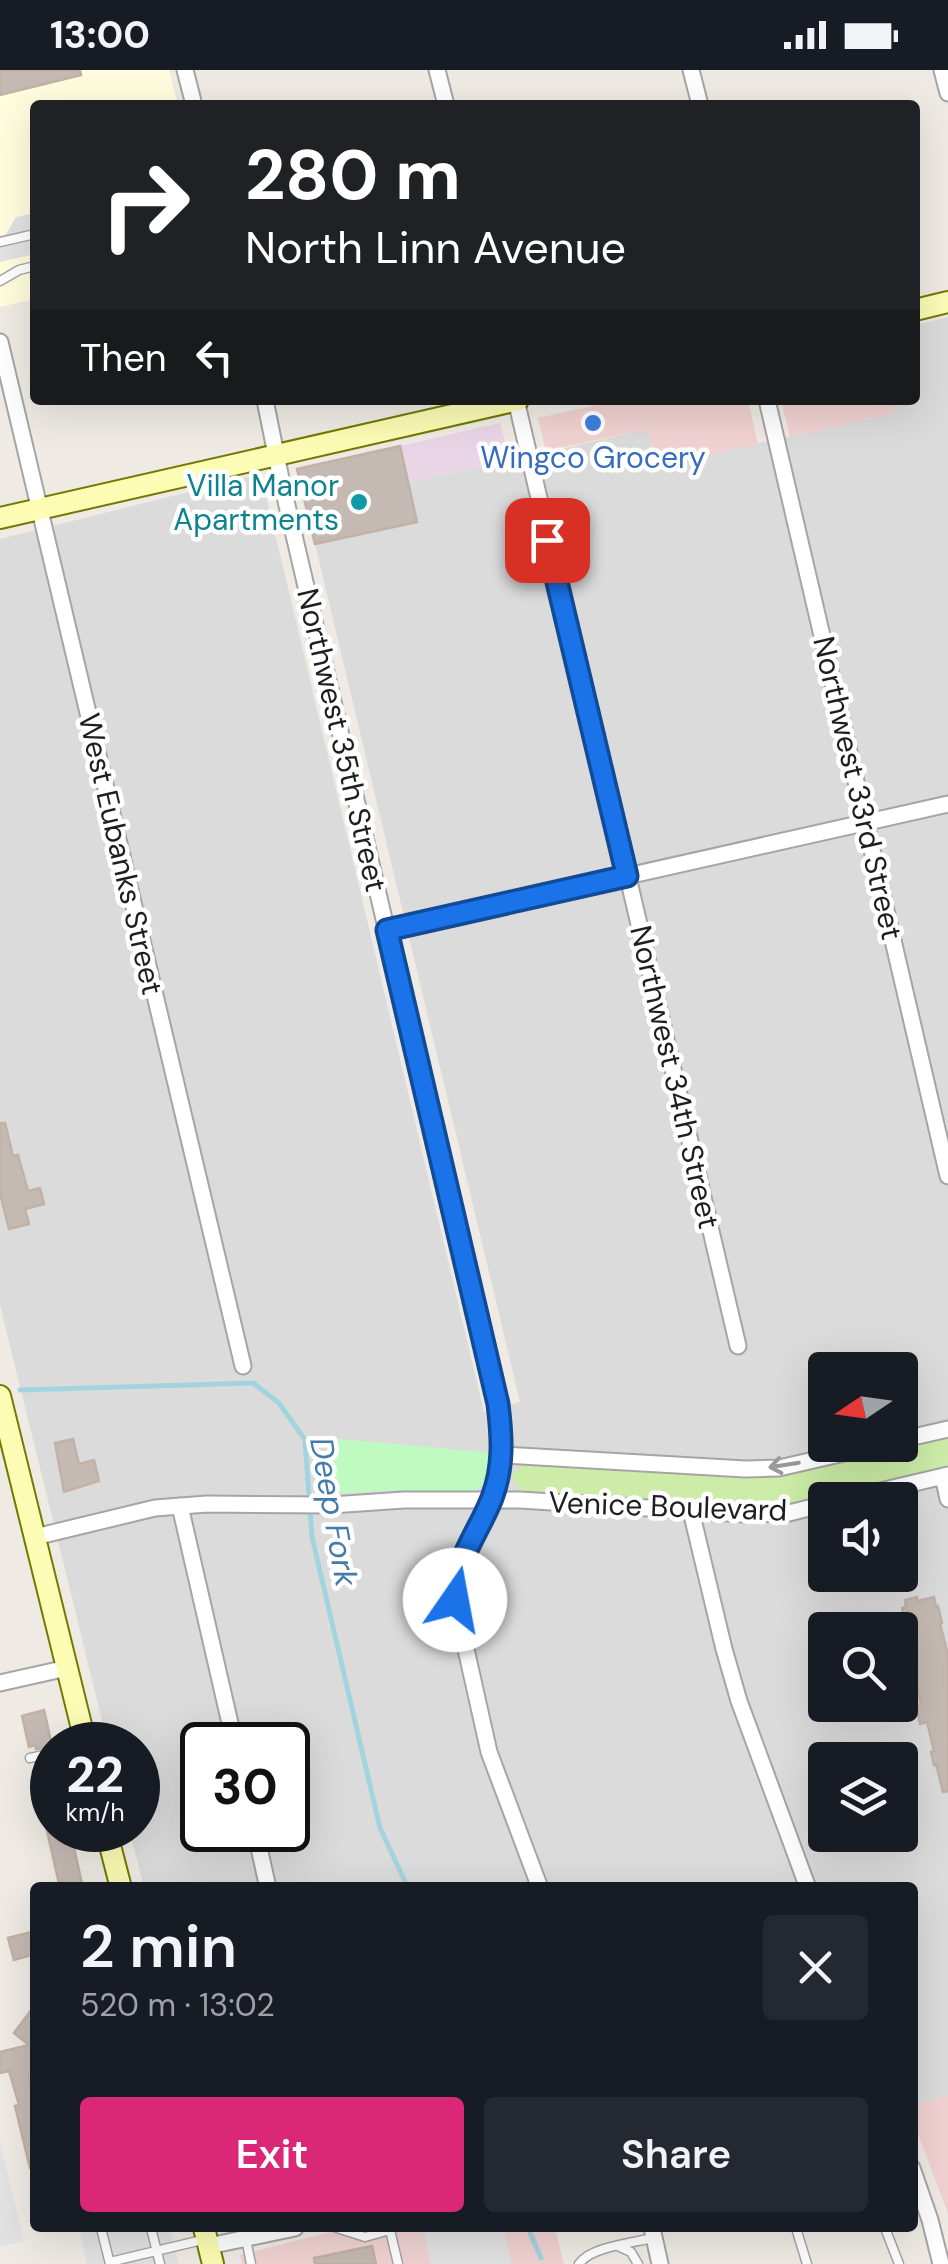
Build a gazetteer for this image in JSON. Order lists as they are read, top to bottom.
{
  "streets": {
    "street": [
      "Northwest 35th Street",
      "Northwest 33rd Street",
      "West Eubanks Street",
      "Northwest 34th Street",
      "Venice Boulevard"
    ]
  },
  "crossings": [
    ["Northwest 35th Street", "Venice Boulevard"]
  ],
  "water": ["Deep Fork"],
  "places": ["Wingco Grocery", "Villa Manor Apartments"],
  "north": "left",
  "page": {
    "status": "13:00",
    "turn": ["280 m", "North Linn Avenue"],
    "then": "Then",
    "speed": "22 km/h",
    "limit": "30",
    "heading": ["2 min", "520 m · 13:02"],
    "buttons": ["Exit", "Share"]
  }
}
